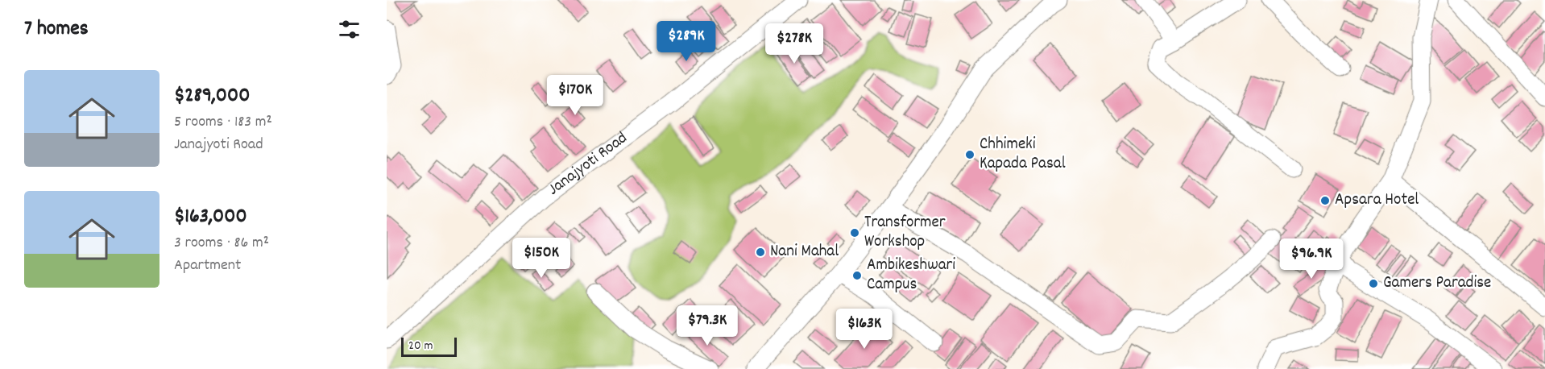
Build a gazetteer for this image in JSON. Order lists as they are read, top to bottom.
{
  "streets": {
    "street": ["Janajyoti Road"]
  },
  "places": [
    "Chhimeki Kapada Pasal",
    "Apsara Hotel",
    "Transformer Workshop",
    "Nani Mahal",
    "Ambikeshwari Campus",
    "Gamers Paradise"
  ],
  "scale_bar": "20 m",
  "page": {
    "heading": "7 homes",
    "price": [
      "$289K",
      "$278K",
      "$170K",
      "$150K",
      "$96.9K",
      "$79.3K",
      "$163K"
    ],
    "list": [
      {
        "name": "$289,000",
        "note": "5 rooms · 183 m² · Janajyoti Road"
      },
      {
        "name": "$163,000",
        "note": "3 rooms · 86 m² · Apartment"
      }
    ],
    "scale": "20 m"
  }
}
